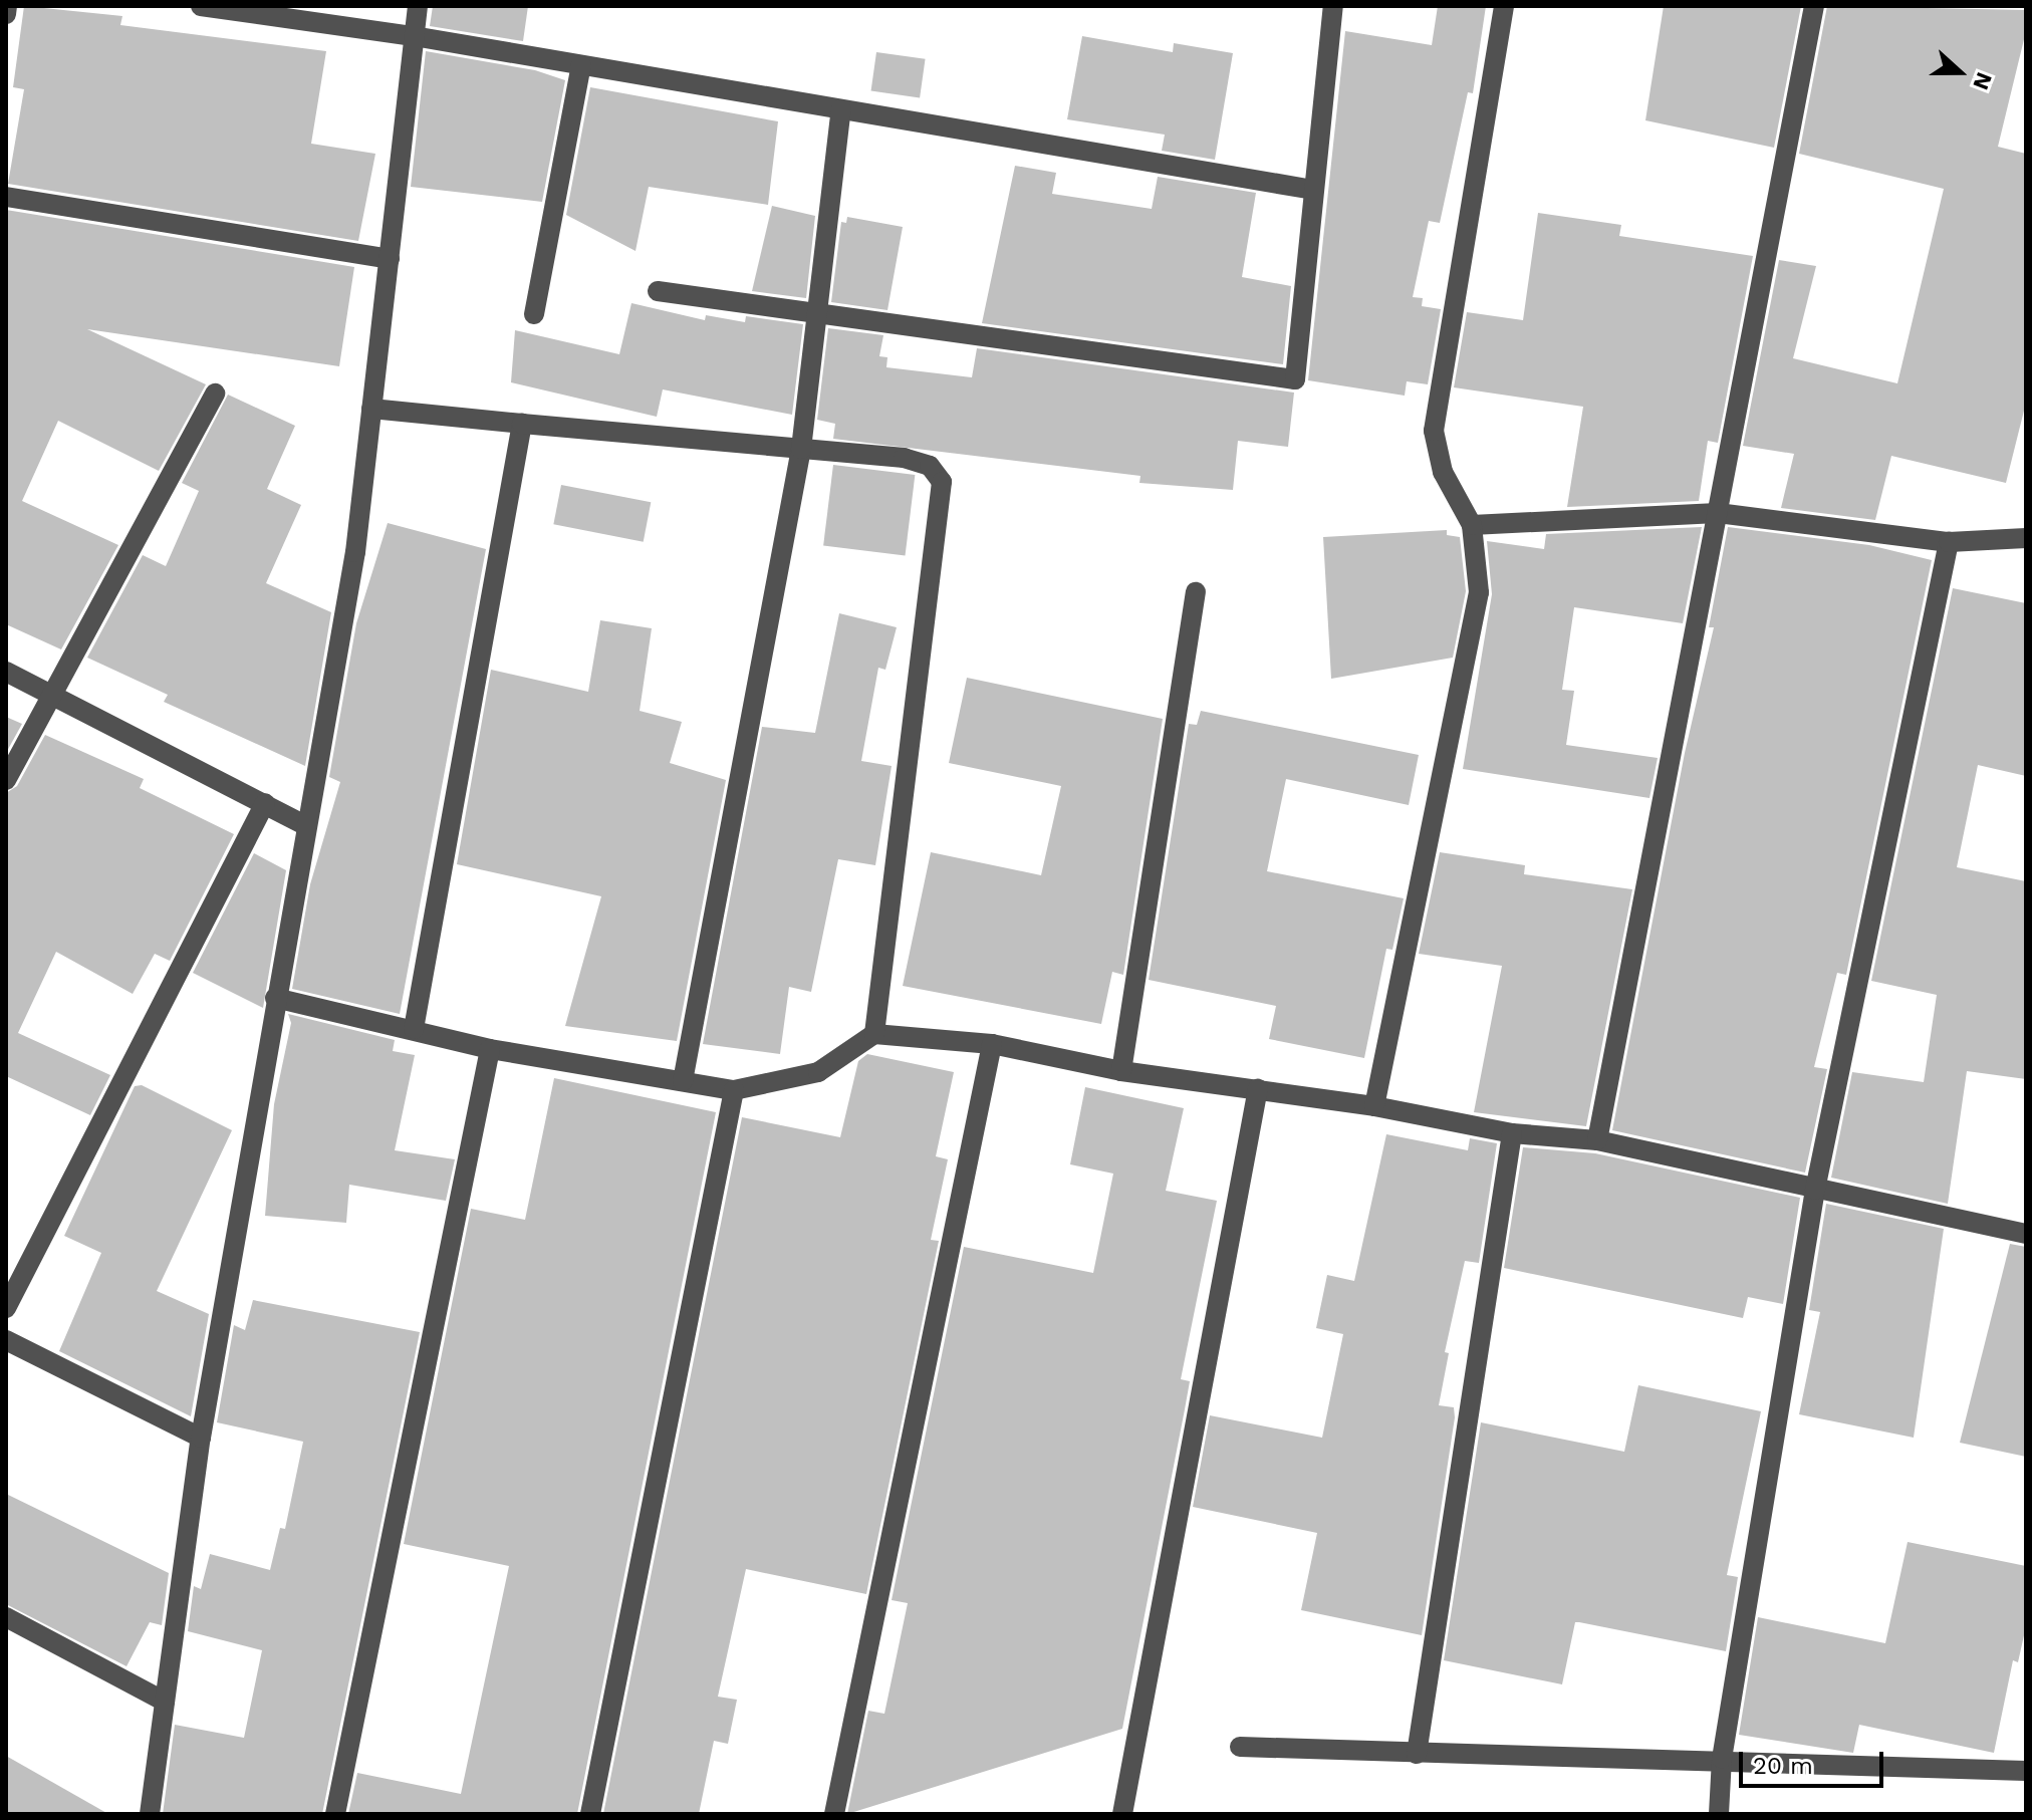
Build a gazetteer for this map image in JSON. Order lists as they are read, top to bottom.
{
  "scale_bar": "20 m",
  "north": "right"
}
